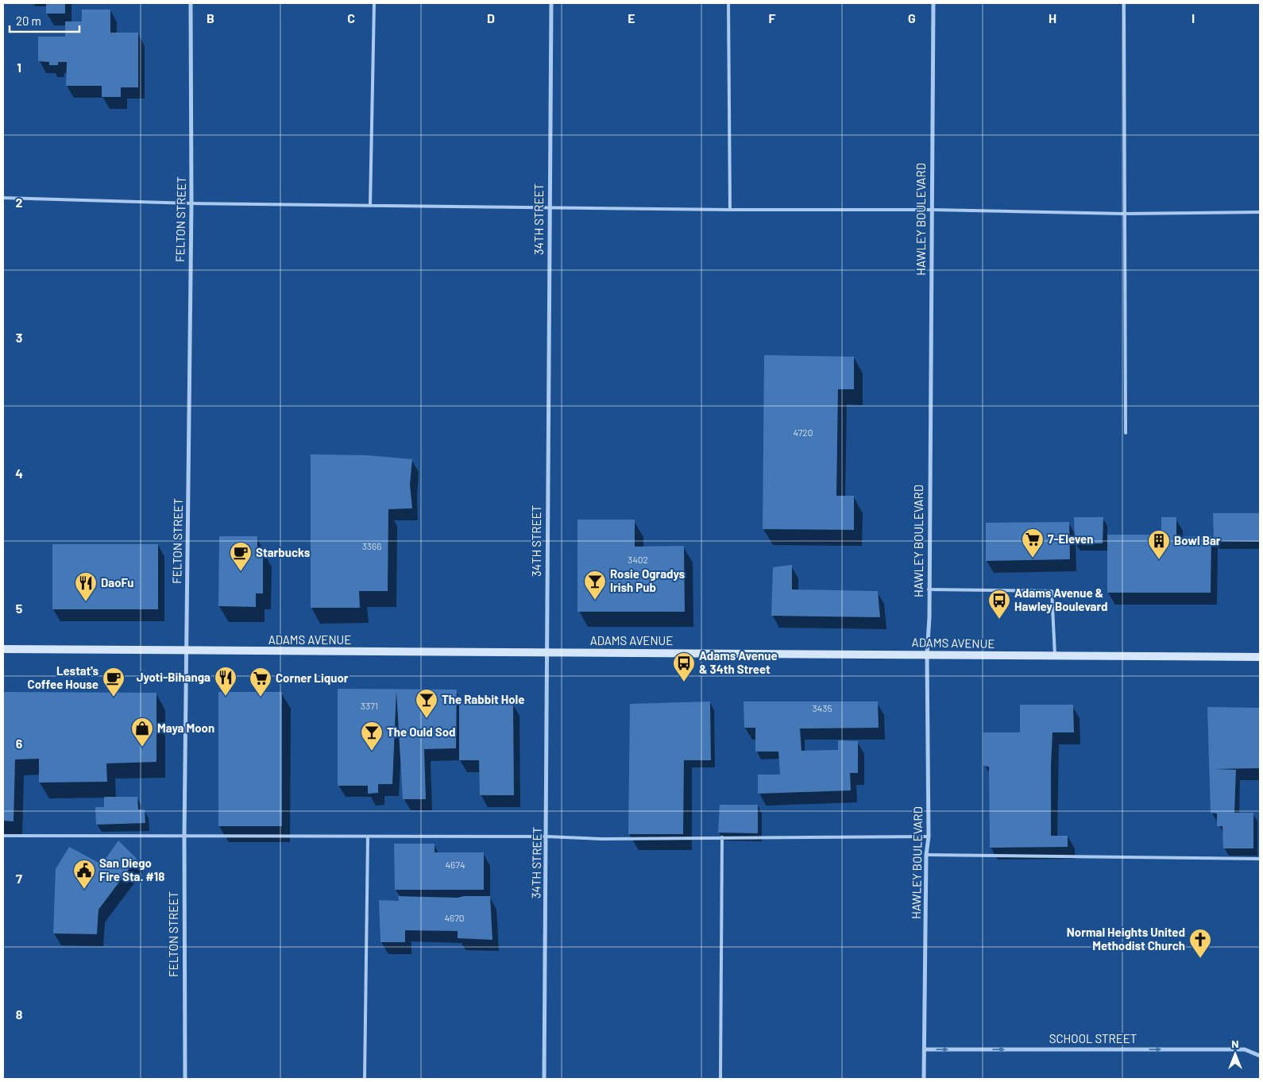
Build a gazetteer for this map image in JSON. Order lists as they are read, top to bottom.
{
  "streets": {
    "main road": ["ADAMS AVENUE"],
    "street": [
      "FELTON STREET",
      "34TH STREET",
      "HAWLEY BOULEVARD",
      "SCHOOL STREET"
    ]
  },
  "crossings": [
    ["FELTON STREET", "ADAMS AVENUE"],
    ["34TH STREET", "ADAMS AVENUE"],
    ["HAWLEY BOULEVARD", "ADAMS AVENUE"],
    ["HAWLEY BOULEVARD", "SCHOOL STREET"]
  ],
  "one_way": ["SCHOOL STREET"],
  "places": {
    "supermarket": ["7-Eleven", "Corner Liquor"],
    "building": ["Bowl Bar"],
    "cafe": ["Starbucks", "Lestat's Coffee House"],
    "bar": ["Rosie Ogradys Irish Pub", "The Rabbit Hole", "The Ould Sod"],
    "restaurant": ["DaoFu", "Jyoti-Bihanga"],
    "bus stop": ["Adams Avenue & Hawley Boulevard", "Adams Avenue & 34th Street"],
    "shop": ["Maya Moon"],
    "public building": ["San Diego Fire Sta. #18"],
    "church": ["Normal Heights United Methodist Church"]
  },
  "house_numbers": [
    "4720",
    "3366",
    "3402",
    "3371",
    "3435",
    "4674",
    "4670"
  ],
  "scale_bar": "20 m",
  "north": "top",
  "grid": {
    "columns": [
      "B",
      "C",
      "D",
      "E",
      "F",
      "G",
      "H",
      "I"
    ],
    "rows": [
      "1",
      "2",
      "3",
      "4",
      "5",
      "6",
      "7",
      "8"
    ]
  }
}
